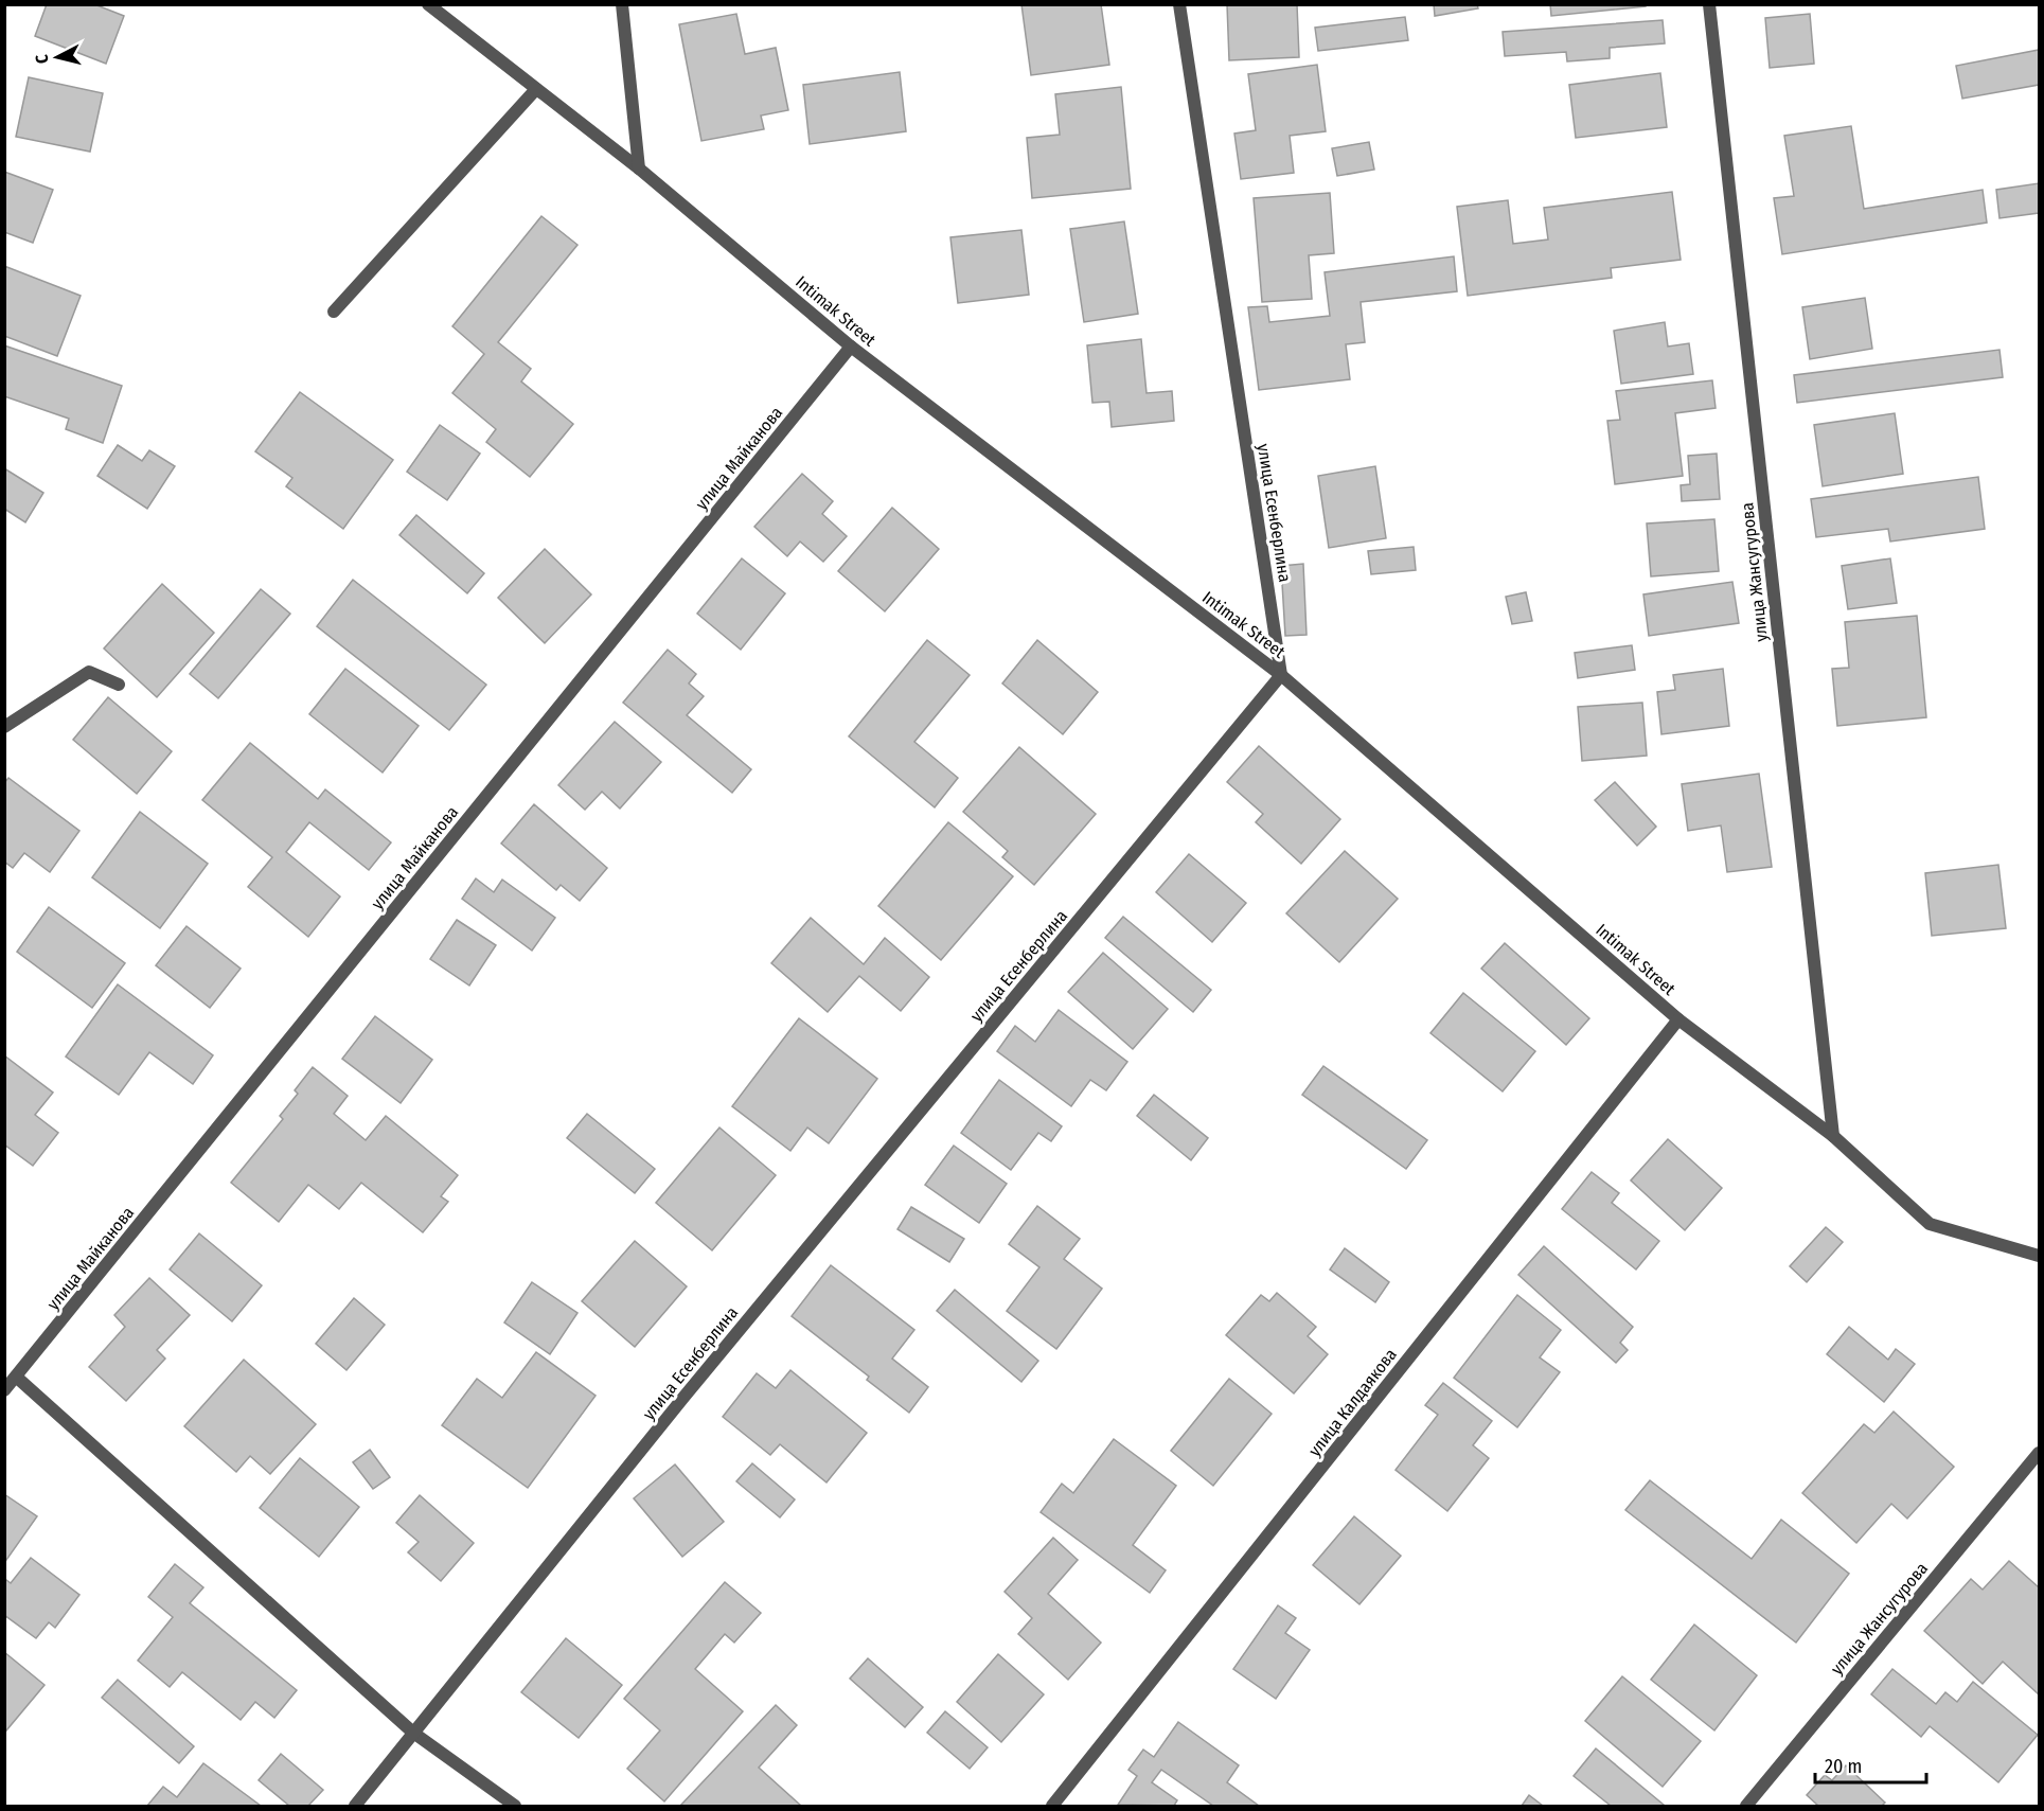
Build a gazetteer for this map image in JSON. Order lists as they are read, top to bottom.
{
  "streets": {
    "street": [
      "Intimak Street",
      "улица Майканова",
      "улица Есенберлина",
      "улица Жансугурова",
      "улица Калдаякова"
    ]
  },
  "crossings": [
    ["Intimak Street", "улица Майканова"],
    ["Intimak Street", "улица Есенберлина"],
    ["Intimak Street", "улица Жансугурова"],
    ["Intimak Street", "улица Калдаякова"]
  ],
  "scale_bar": "20 m",
  "north": "left"
}
